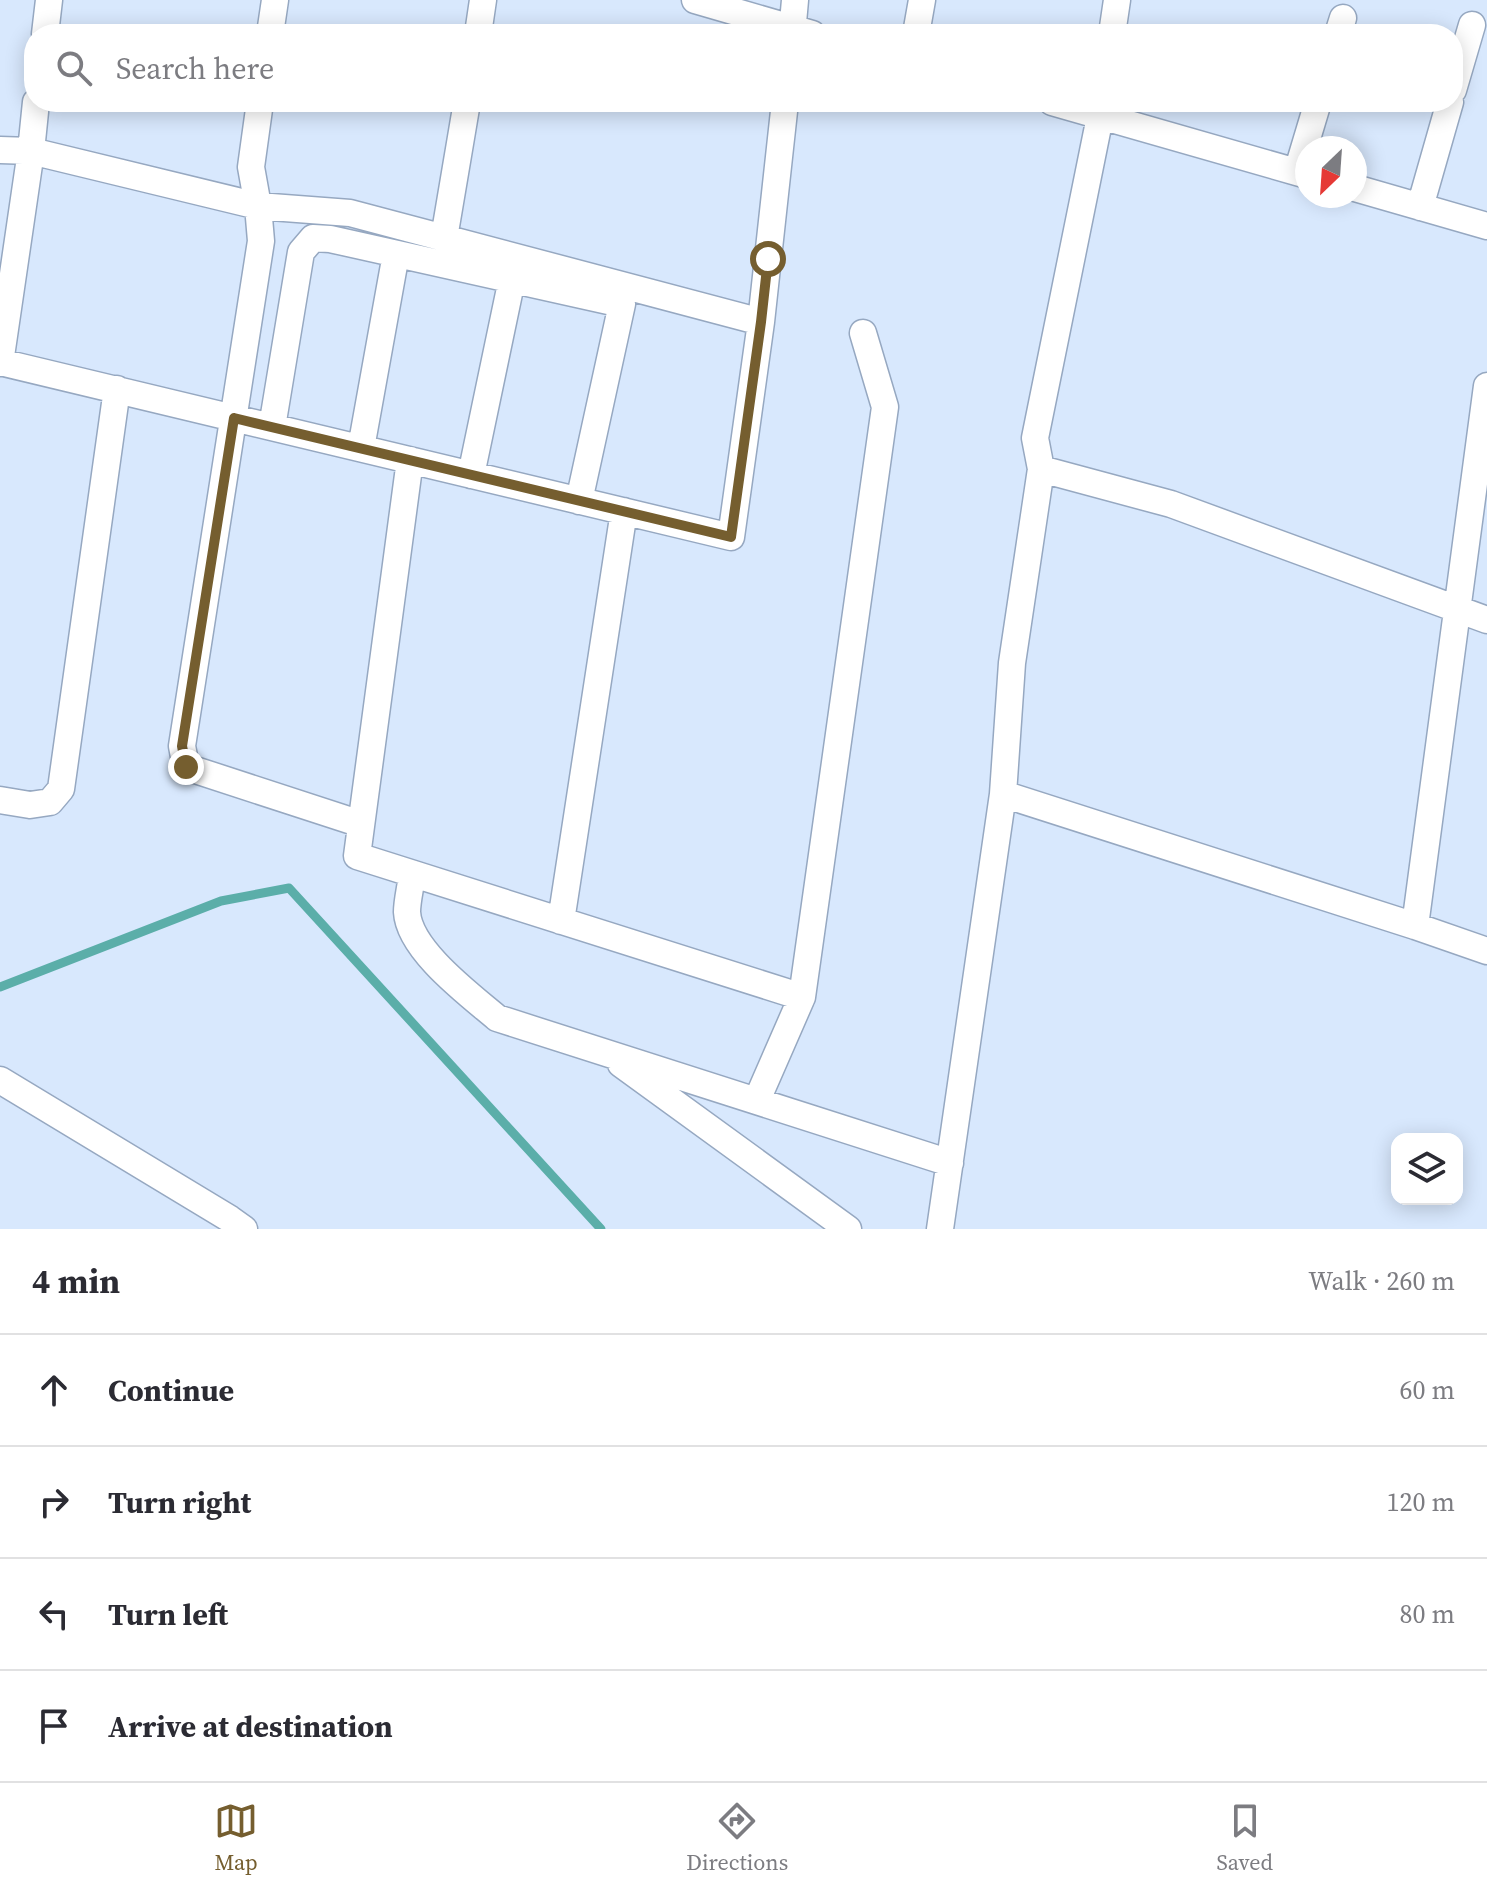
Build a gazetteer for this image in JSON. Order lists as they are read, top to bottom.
{
  "north": "bottom left",
  "page": {
    "search": "Search here",
    "heading": ["4 min", "Walk · 260 m"],
    "list": [
      ["Continue", "60 m"],
      ["Turn right", "120 m"],
      ["Turn left", "80 m"],
      "Arrive at destination"
    ],
    "nav": ["Map", "Directions", "Saved"]
  }
}
